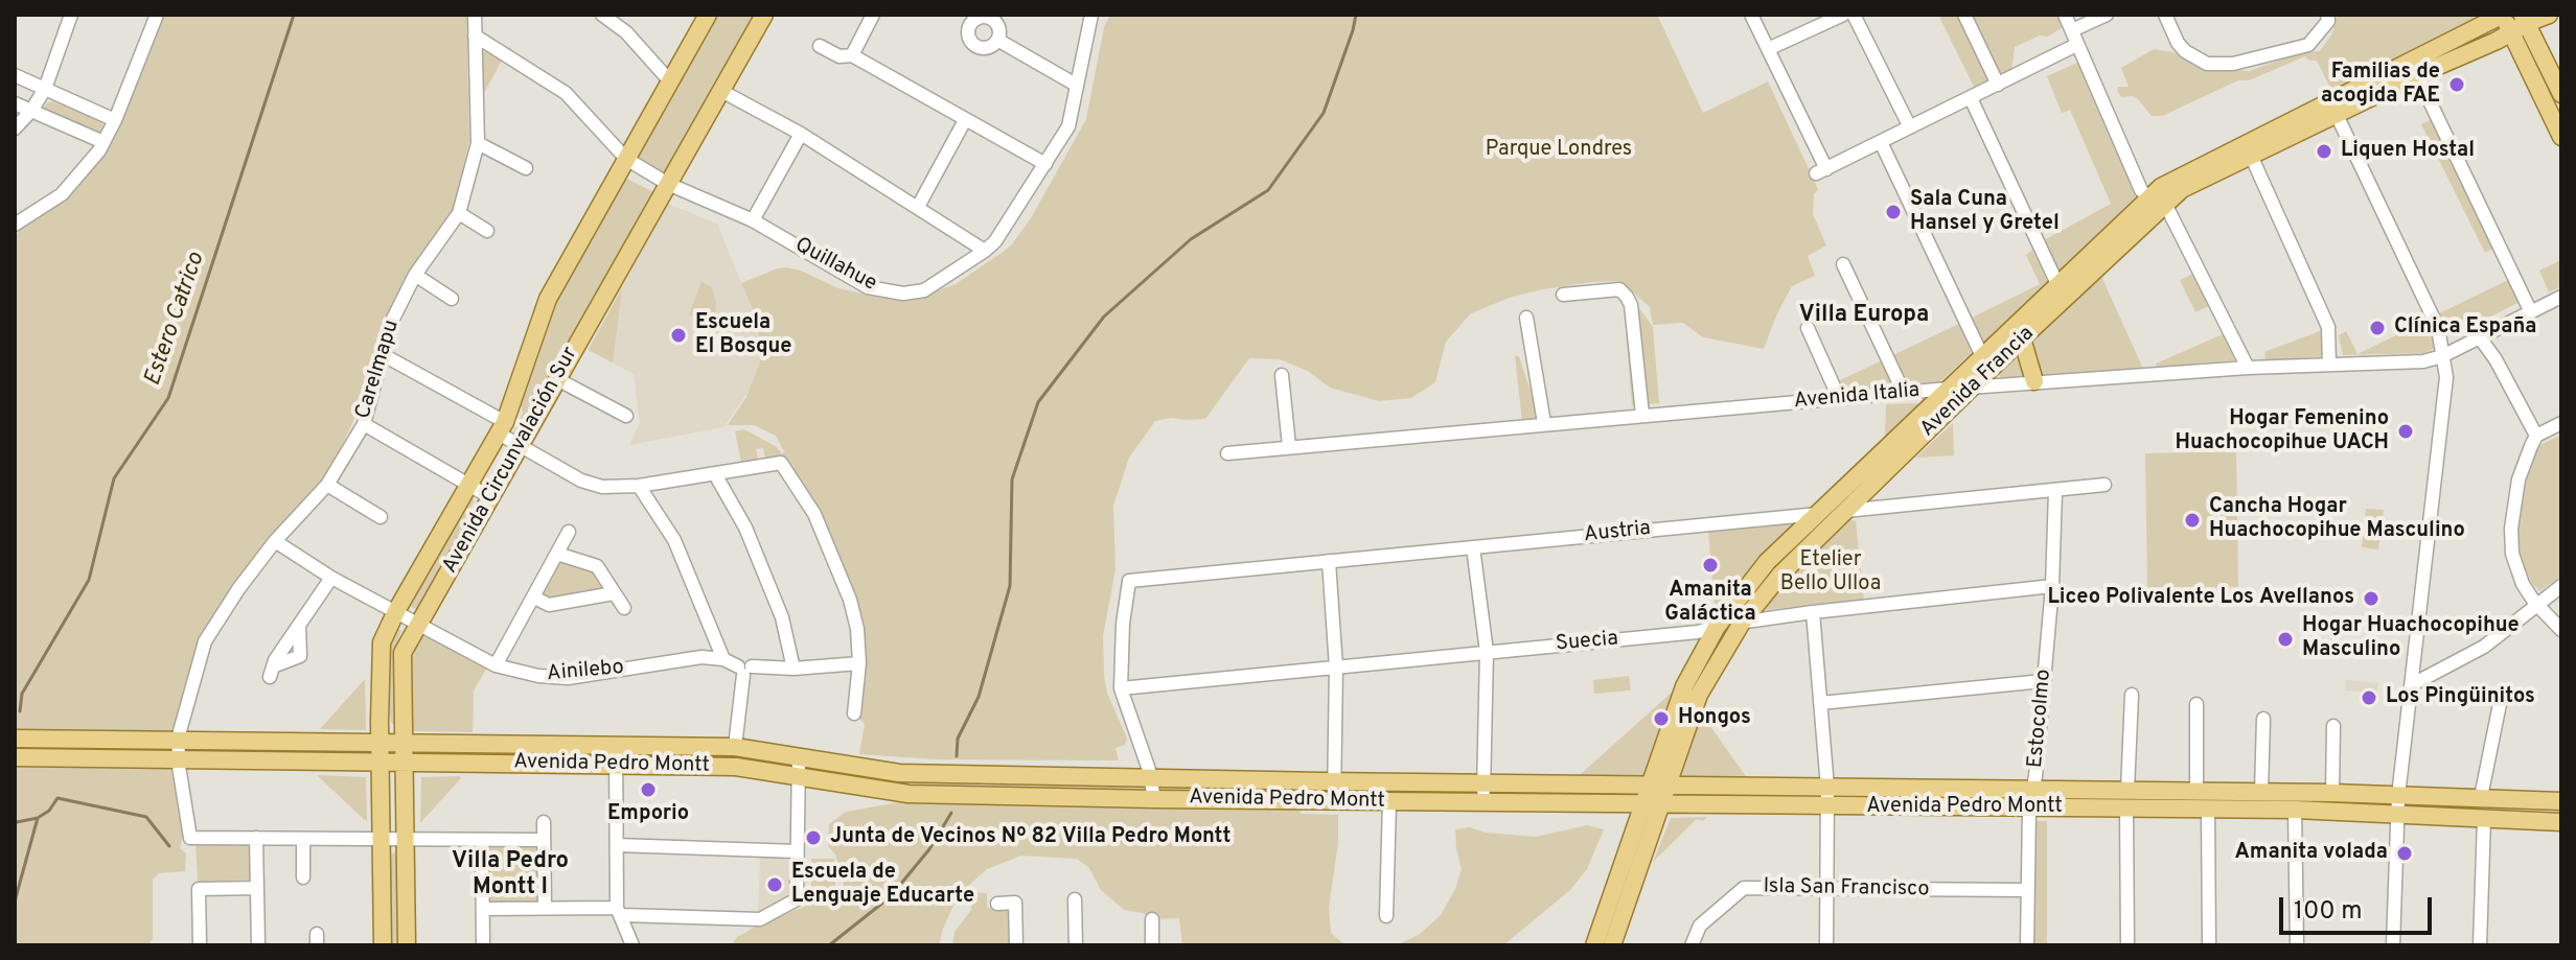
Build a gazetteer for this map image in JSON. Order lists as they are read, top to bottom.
{
  "streets": {
    "main road": ["Avenida Francia", "Avenida Circunvalación Sur", "Avenida Pedro Montt"],
    "street": [
      "Quillahue",
      "Carelmapu",
      "Avenida Italia",
      "Austria",
      "Suecia",
      "Ainilebo",
      "Estocolmo",
      "Isla San Francisco"
    ]
  },
  "crossings": [
    ["Quillahue", "Carelmapu"],
    ["Quillahue", "Avenida Circunvalación Sur"],
    ["Carelmapu", "Ainilebo"],
    ["Carelmapu", "Avenida Pedro Montt"],
    ["Avenida Francia", "Avenida Italia"],
    ["Avenida Francia", "Austria"],
    ["Avenida Francia", "Suecia"],
    ["Avenida Francia", "Avenida Pedro Montt"],
    ["Avenida Circunvalación Sur", "Ainilebo"],
    ["Avenida Circunvalación Sur", "Avenida Pedro Montt"],
    ["Austria", "Suecia"],
    ["Austria", "Estocolmo"],
    ["Suecia", "Estocolmo"],
    ["Estocolmo", "Avenida Pedro Montt"],
    ["Estocolmo", "Isla San Francisco"]
  ],
  "districts": ["Villa Europa", "Villa Pedro Montt I"],
  "water": ["Estero Catrico"],
  "parks": ["Parque Londres", "Etelier Bello Ulloa"],
  "places": [
    "Familias de acogida FAE",
    "Liquen Hostal",
    "Sala Cuna Hansel y Gretel",
    "Clínica España",
    "Escuela El Bosque",
    "Hogar Femenino Huachocopihue UACH",
    "Cancha Hogar Huachocopihue Masculino",
    "Amanita Galáctica",
    "Liceo Polivalente Los Avellanos",
    "Hogar Huachocopihue Masculino",
    "Los Pingüinitos",
    "Hongos",
    "Emporio",
    "Junta de Vecinos Nº 82 Villa Pedro Montt",
    "Amanita volada",
    "Escuela de Lenguaje Educarte"
  ],
  "scale_bar": "100 m"
}
